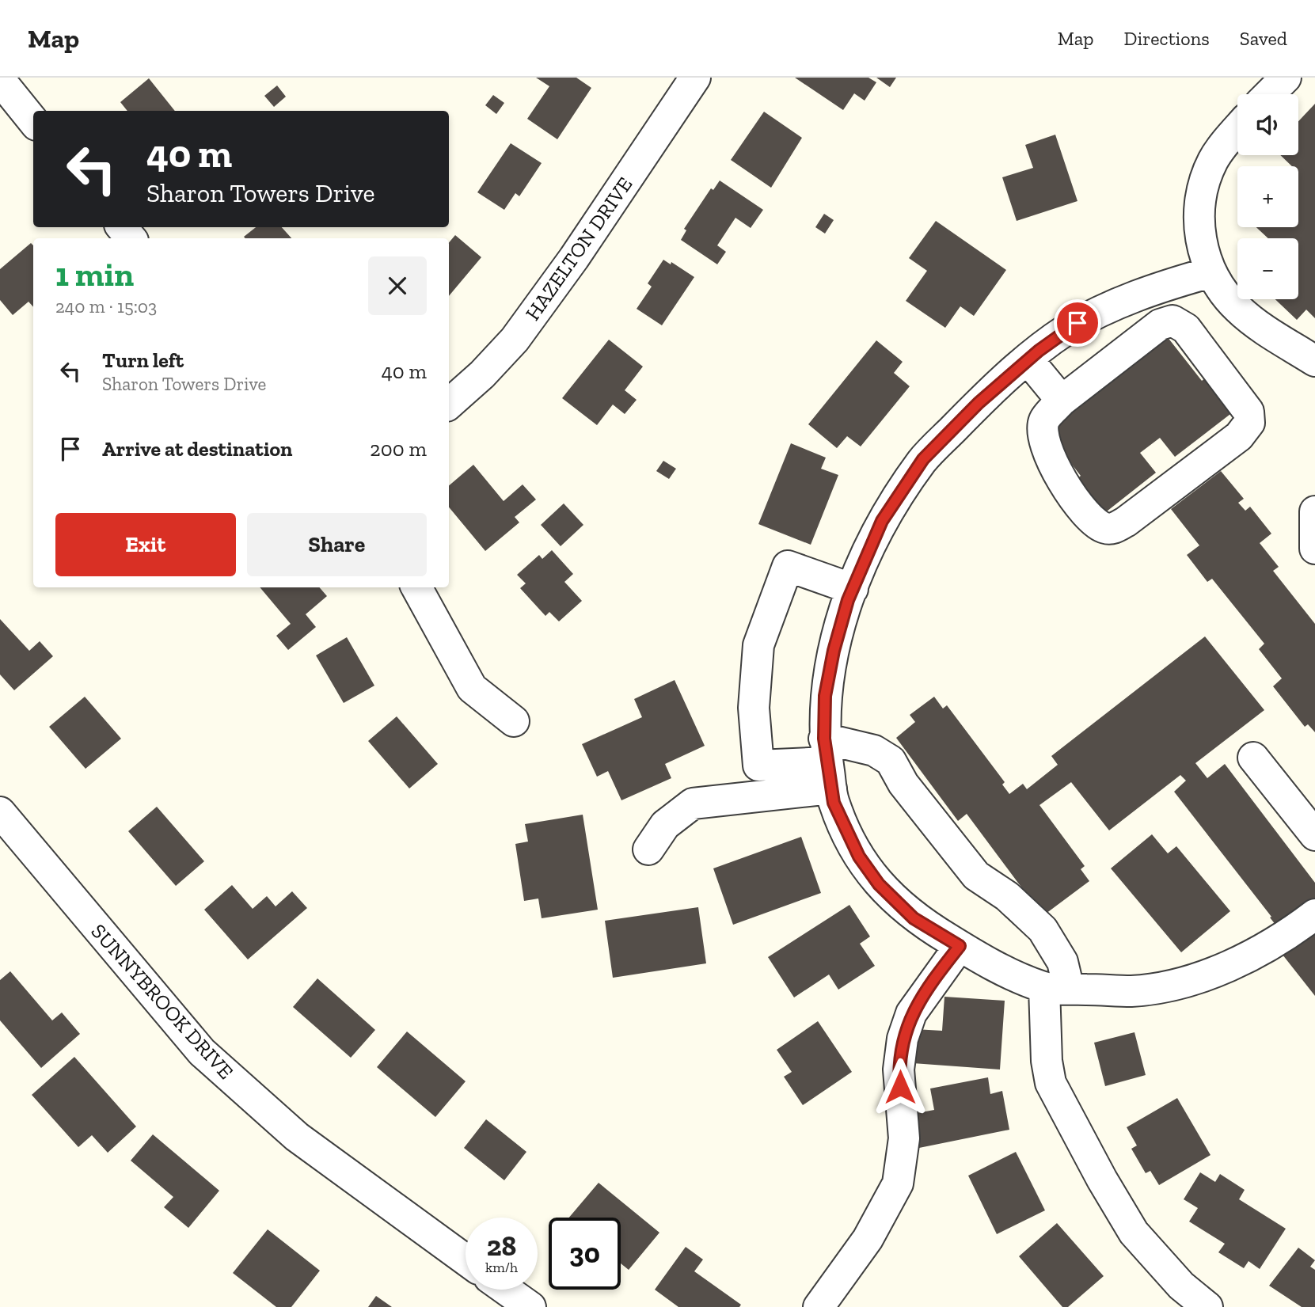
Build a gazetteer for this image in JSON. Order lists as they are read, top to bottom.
{
  "streets": {
    "street": ["HAZELTON DRIVE", "SUNNYBROOK DRIVE"]
  },
  "page": {
    "header": "Map",
    "nav": ["Map", "Directions", "Saved"],
    "map_buttons": ["+", "−"],
    "turn": ["40 m", "Sharon Towers Drive"],
    "heading": ["1 min", "240 m · 15:03"],
    "list": [
      {
        "name": "Turn left",
        "note": "Sharon Towers Drive",
        "value": "40 m"
      },
      {
        "name": "Arrive at destination",
        "value": "200 m"
      }
    ],
    "buttons": ["Exit", "Share"],
    "speed": "28 km/h",
    "limit": "30"
  }
}
